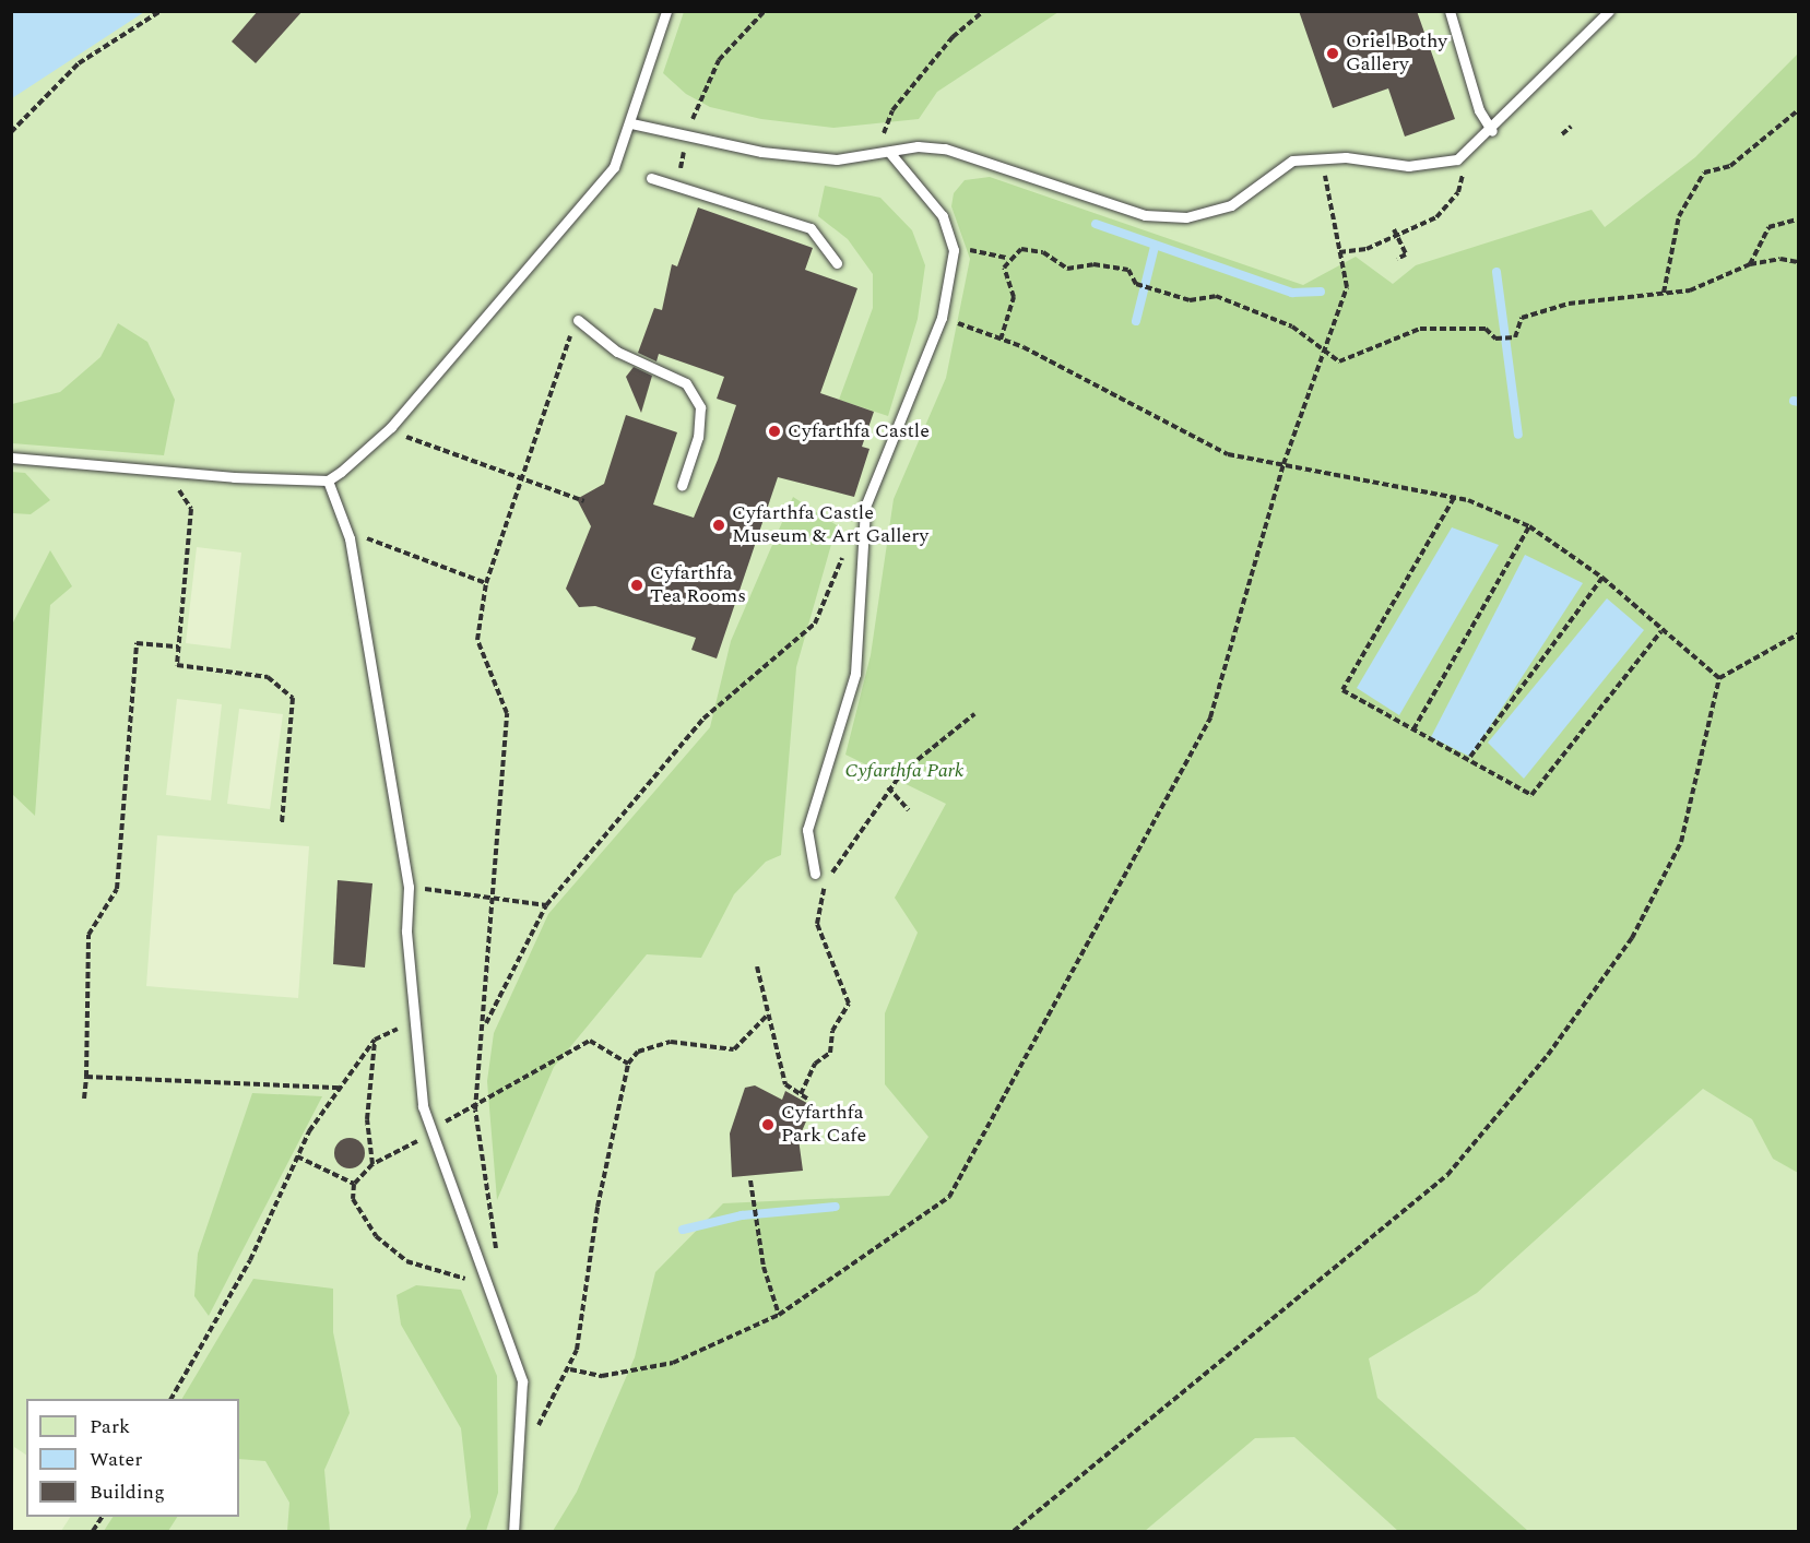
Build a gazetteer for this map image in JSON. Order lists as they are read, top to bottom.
{
  "parks": ["Cyfarthfa Park"],
  "places": [
    "Oriel Bothy Gallery",
    "Cyfarthfa Castle",
    "Cyfarthfa Castle Museum & Art Gallery",
    "Cyfarthfa Tea Rooms",
    "Cyfarthfa Park Cafe"
  ],
  "legend": ["Park", "Water", "Building"]
}
